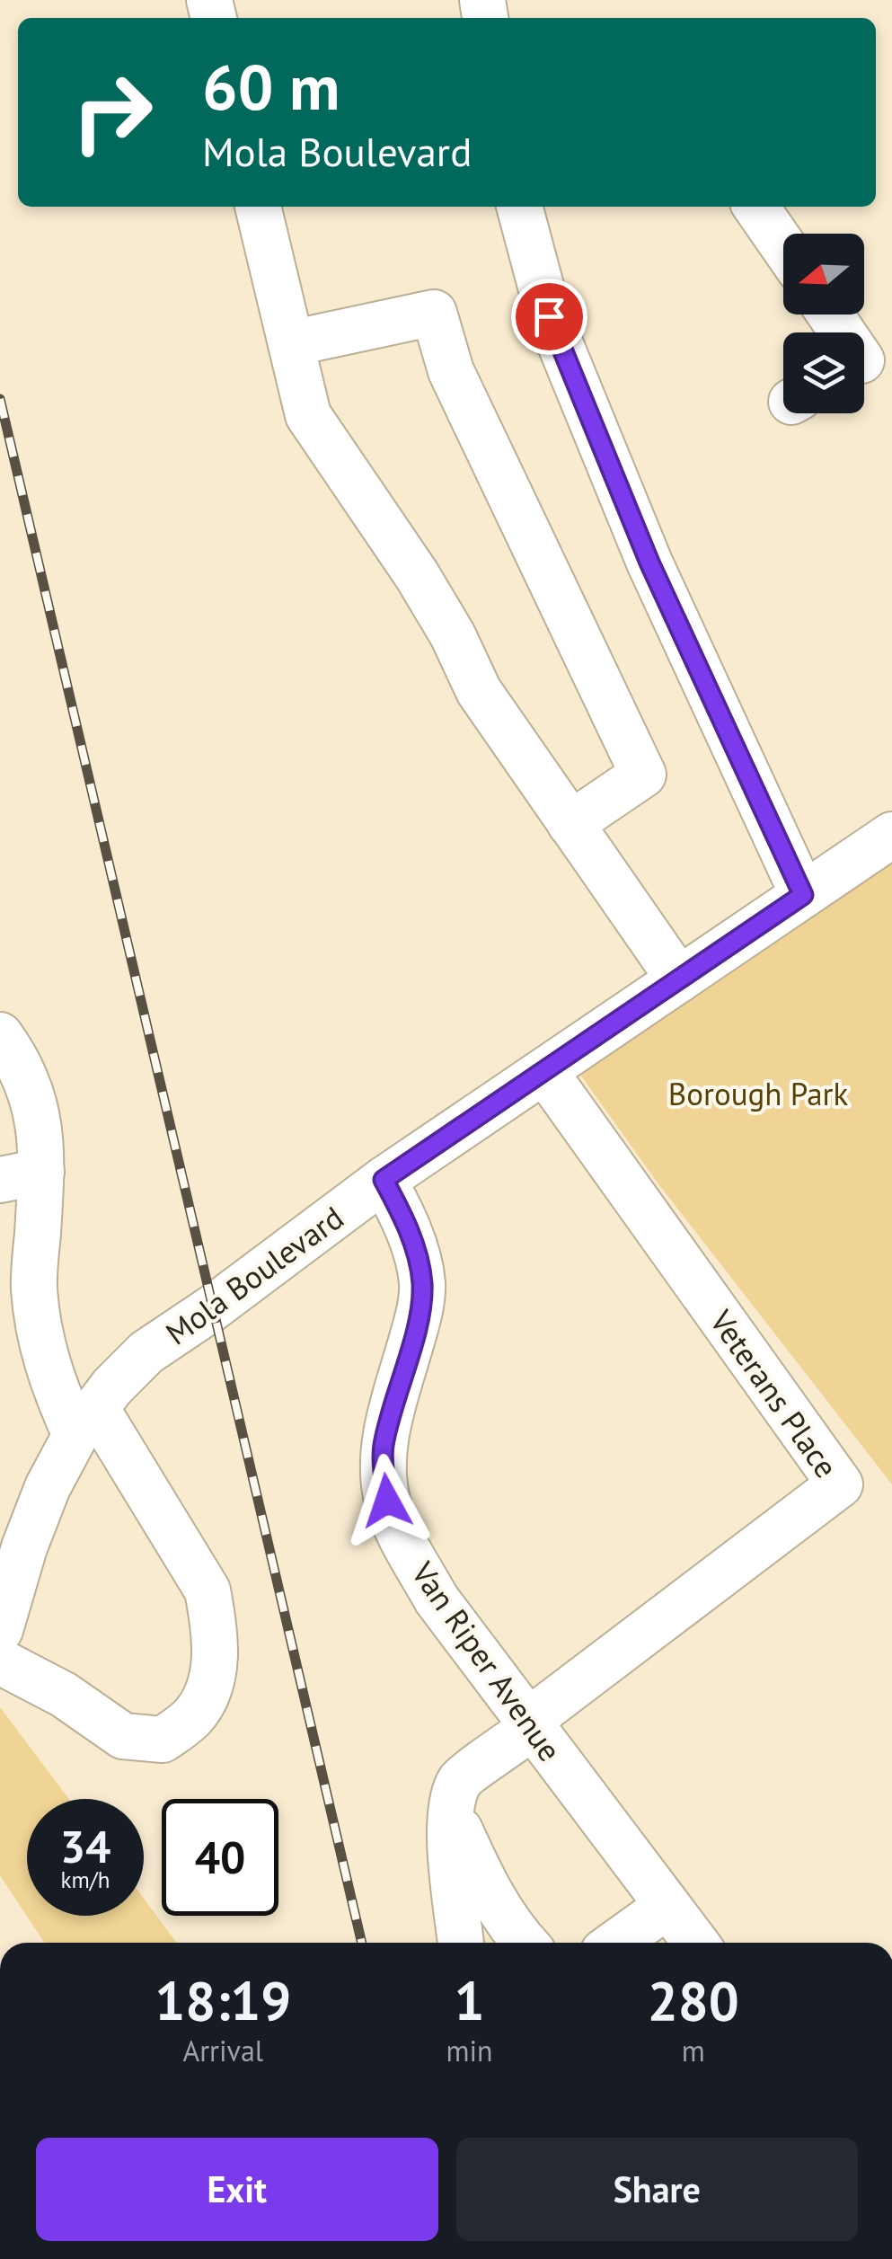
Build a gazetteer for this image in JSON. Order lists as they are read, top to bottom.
{
  "streets": {
    "street": ["Mola Boulevard", "Veterans Place", "Van Riper Avenue"]
  },
  "crossings": [
    ["Mola Boulevard", "Veterans Place"],
    ["Mola Boulevard", "Van Riper Avenue"],
    ["Veterans Place", "Van Riper Avenue"]
  ],
  "parks": ["Borough Park"],
  "north": "left",
  "page": {
    "turn": ["60 m", "Mola Boulevard"],
    "speed": "34 km/h",
    "limit": "40",
    "eta": [
      "18:19",
      "Arrival",
      "1",
      "min",
      "280",
      "m"
    ],
    "buttons": ["Exit", "Share"]
  }
}
